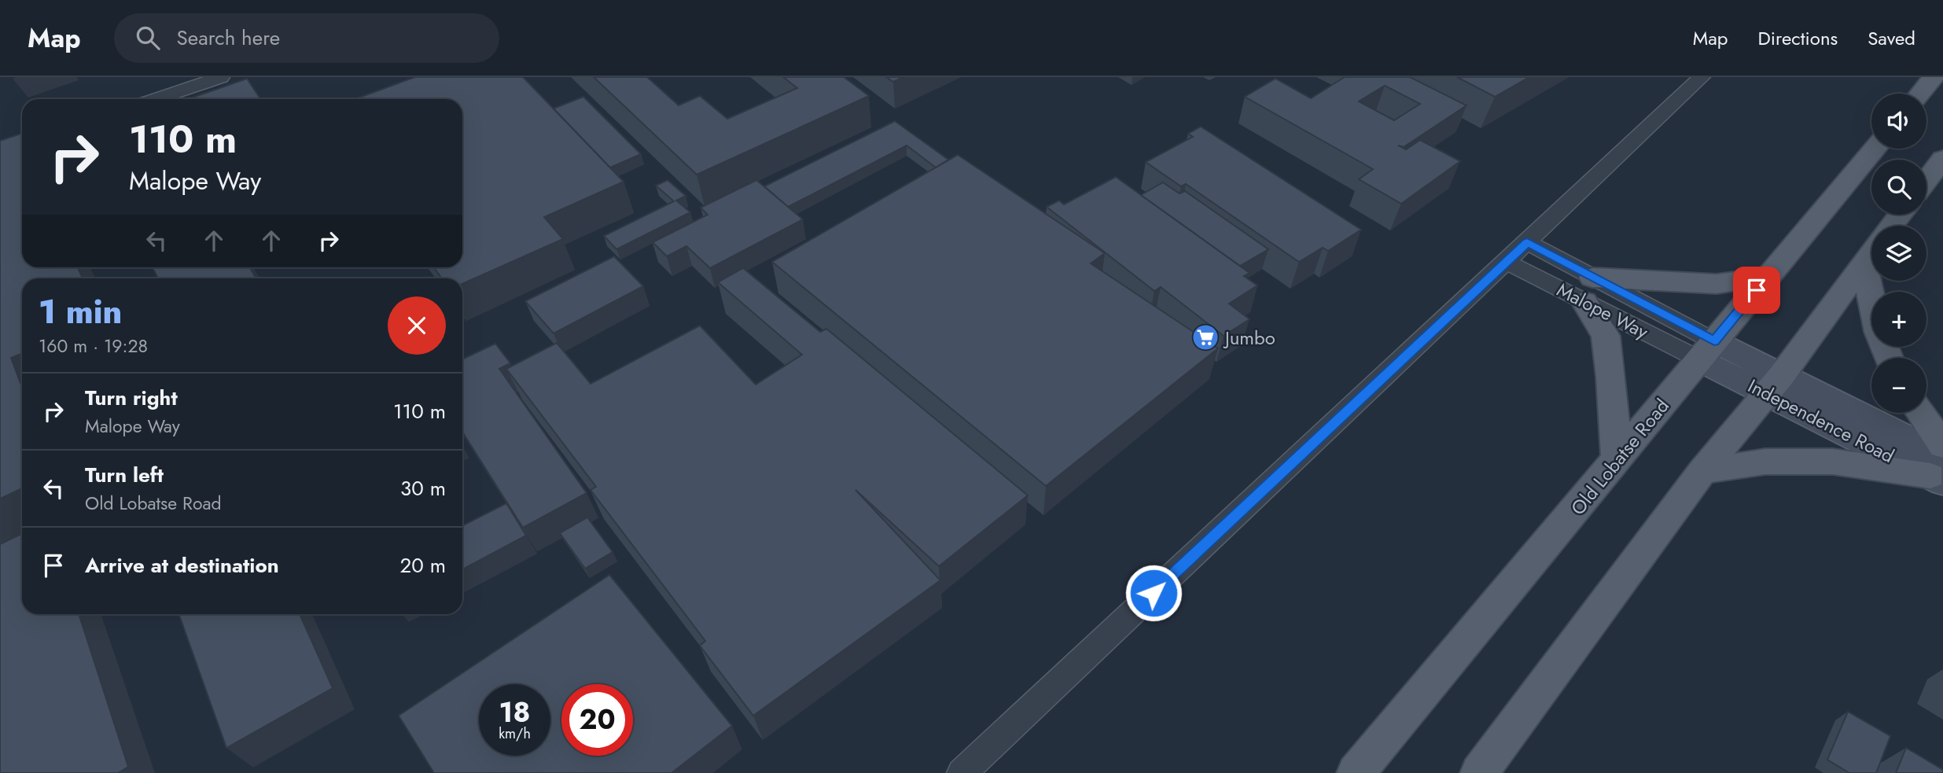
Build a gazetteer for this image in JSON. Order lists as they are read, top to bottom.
{
  "streets": {
    "main road": ["Old Lobatse Road"],
    "street": ["Independence Road"],
    "lane": ["Malope Way"]
  },
  "crossings": [
    ["Malope Way", "Independence Road"],
    ["Malope Way", "Old Lobatse Road"],
    ["Independence Road", "Old Lobatse Road"]
  ],
  "places": {
    "supermarket": ["Jumbo"]
  },
  "page": {
    "header": "Map",
    "search": "Search here",
    "nav": ["Map", "Directions", "Saved"],
    "map_buttons": ["+", "−"],
    "turn": ["110 m", "Malope Way"],
    "heading": ["1 min", "160 m · 19:28"],
    "list": [
      {
        "name": "Turn right",
        "note": "Malope Way",
        "value": "110 m"
      },
      {
        "name": "Turn left",
        "note": "Old Lobatse Road",
        "value": "30 m"
      },
      {
        "name": "Arrive at destination",
        "value": "20 m"
      }
    ],
    "speed": "18 km/h",
    "limit": "20"
  }
}
